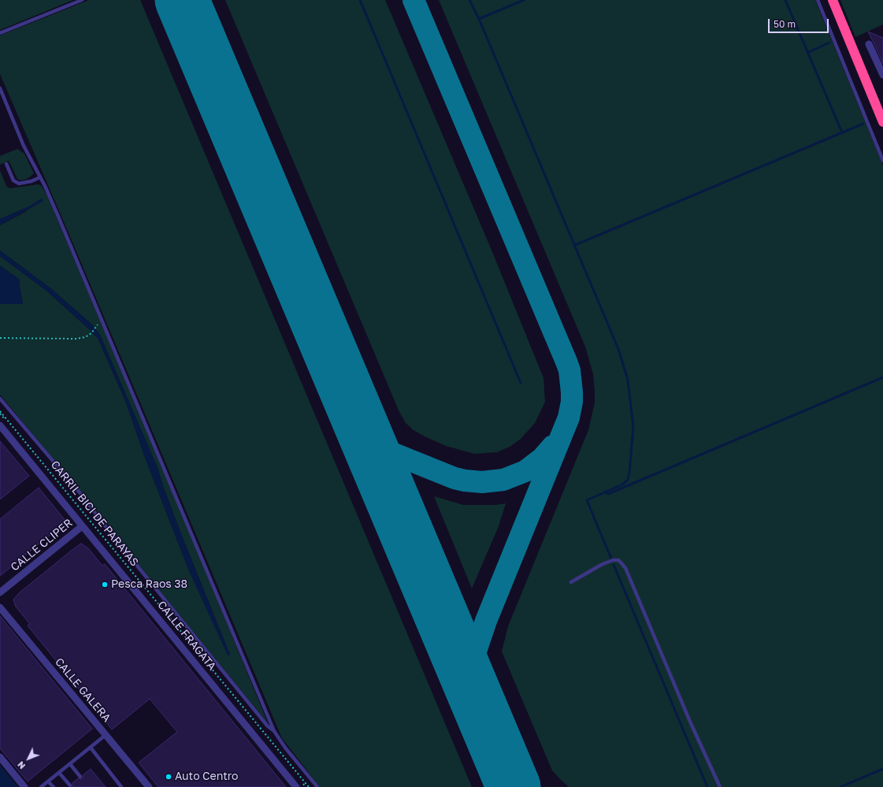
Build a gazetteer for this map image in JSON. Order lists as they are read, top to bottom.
{
  "streets": {
    "street": ["CALLE CLIPER", "CALLE FRAGATA", "CALLE GALERA"],
    "path": ["CARRIL BICI DE PARAYAS"]
  },
  "crossings": [
    ["CALLE CLIPER", "CALLE FRAGATA"]
  ],
  "places": ["Pesca Raos 38", "Auto Centro"],
  "scale_bar": "50 m",
  "north": "bottom left"
}
